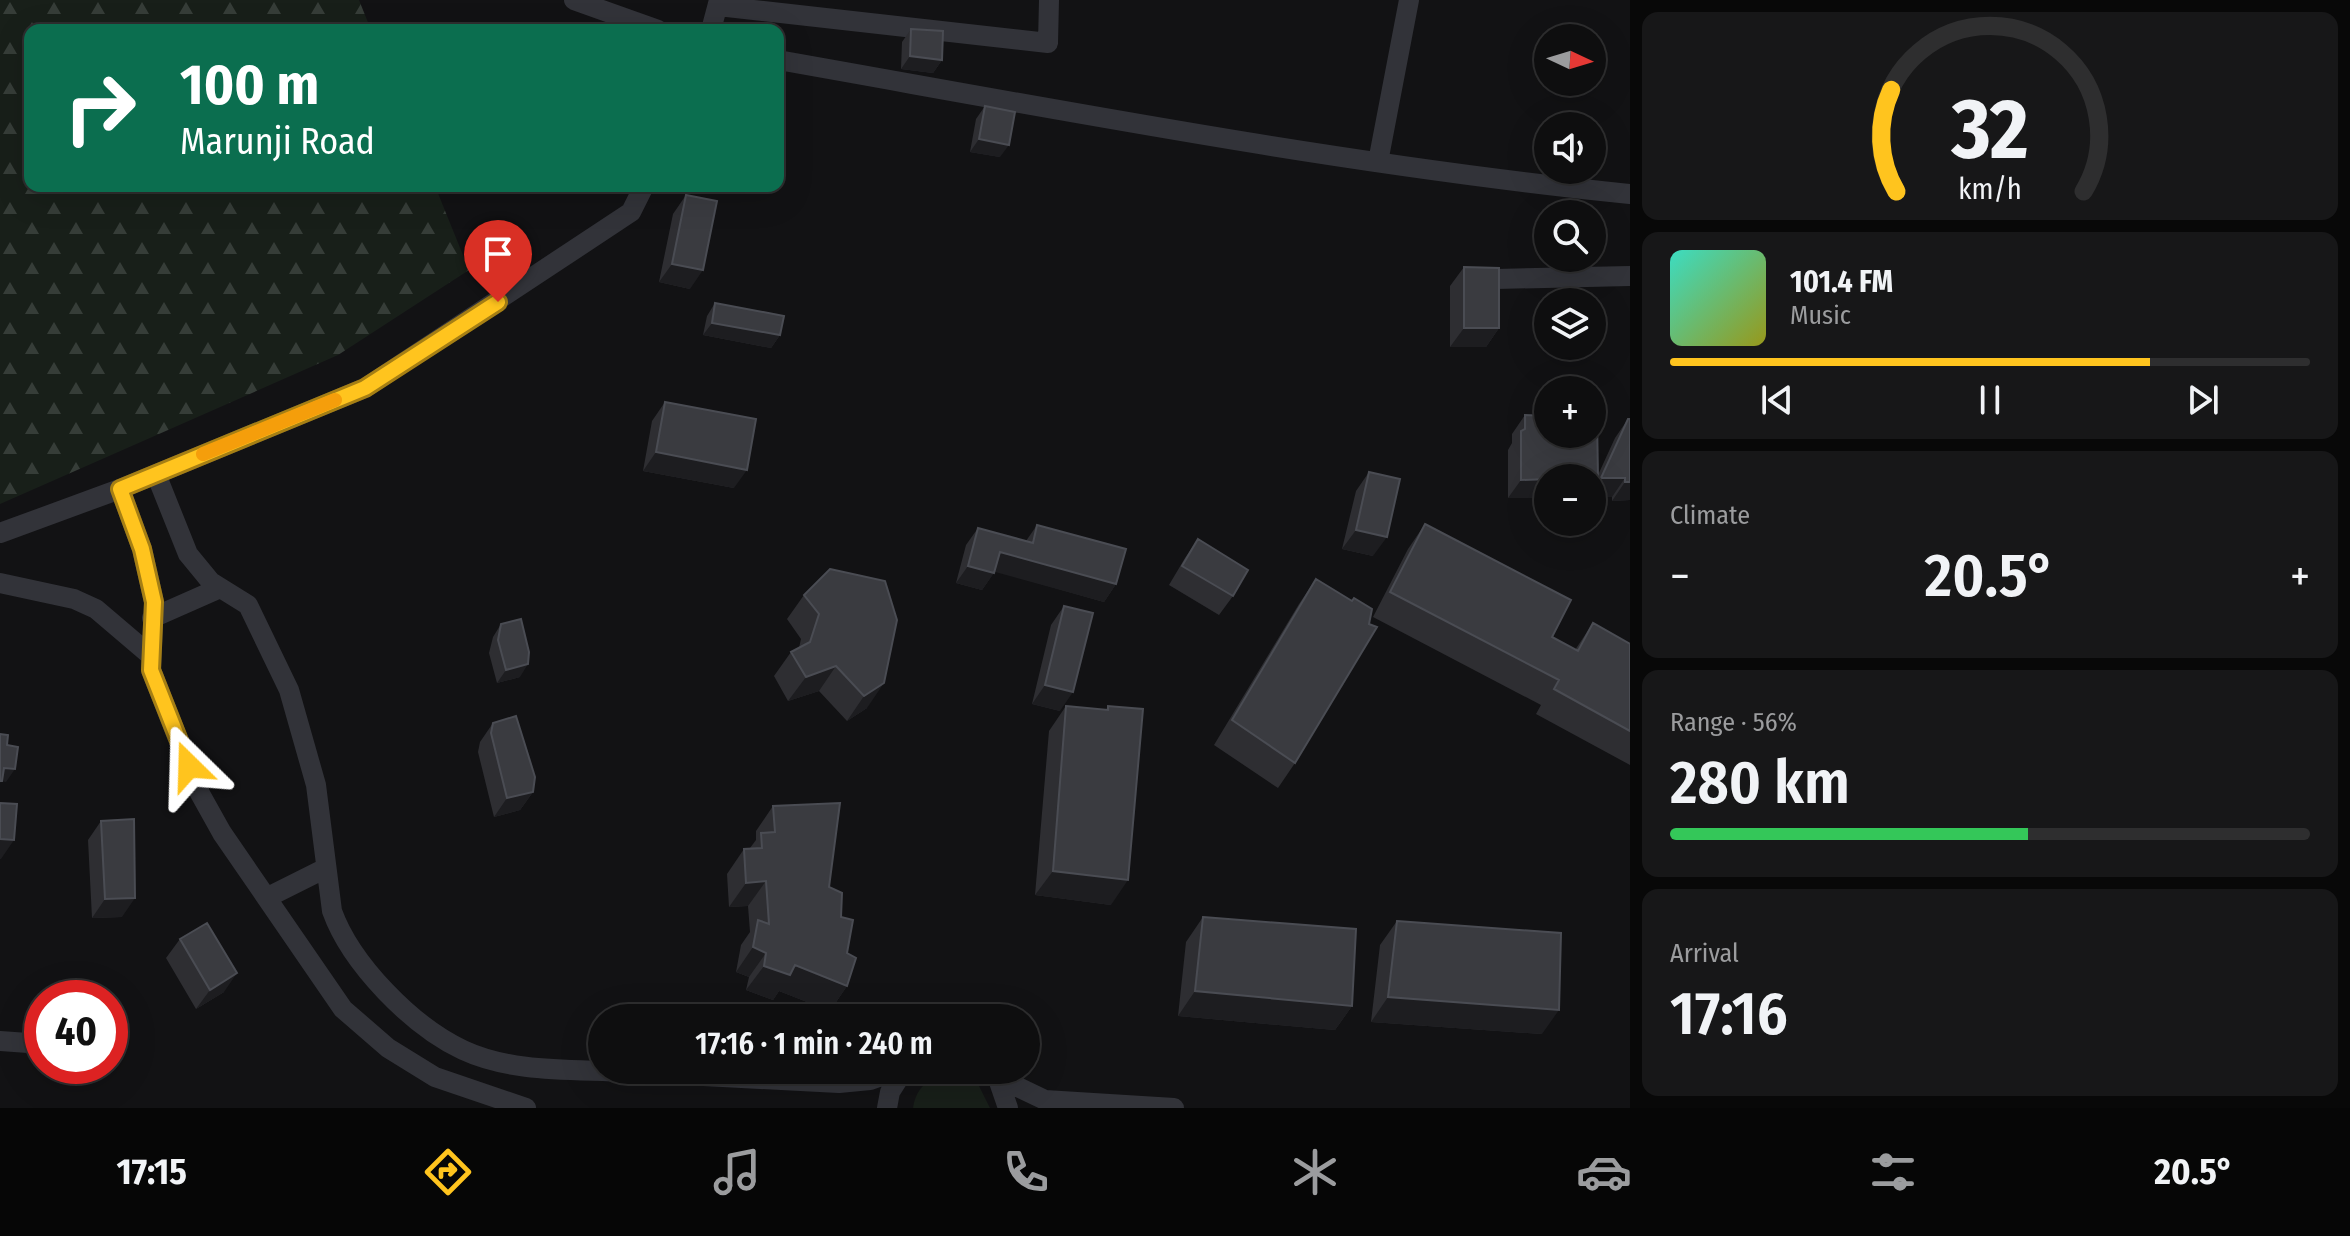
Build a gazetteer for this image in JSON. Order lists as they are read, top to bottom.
{
  "north": "right",
  "page": {
    "map_buttons": ["+", "−"],
    "turn": ["100 m", "Marunji Road"],
    "song": ["101.4 FM", "Music"],
    "tile": [
      "Climate",
      ["Range · 56%", "280 km"],
      ["Arrival", "17:16"]
    ],
    "heat": ["−", "20.5°", "+"],
    "limit": "40",
    "trip": "17:16 · 1 min · 240 m",
    "tabs": ["17:15", "20.5°"],
    "gauge": ["32", "km/h"]
  }
}
